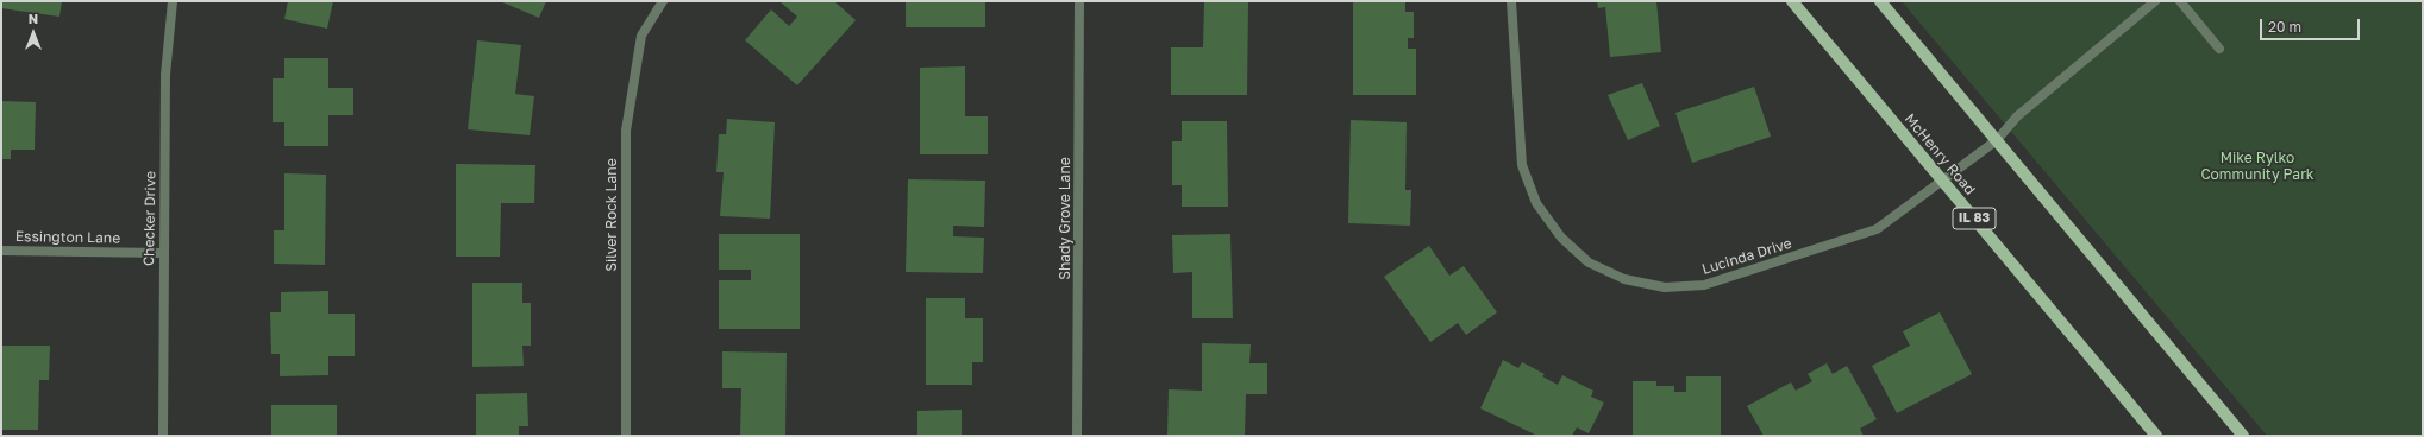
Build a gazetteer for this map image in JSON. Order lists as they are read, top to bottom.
{
  "streets": {
    "main road": ["McHenry Road", "IL 83"],
    "street": [
      "Silver Rock Lane",
      "Checker Drive",
      "Shady Grove Lane",
      "Essington Lane",
      "Lucinda Drive"
    ]
  },
  "crossings": [
    ["McHenry Road", "Lucinda Drive"],
    ["Checker Drive", "Essington Lane"]
  ],
  "parks": ["Mike Rylko Community Park"],
  "scale_bar": "20 m",
  "north": "top"
}
